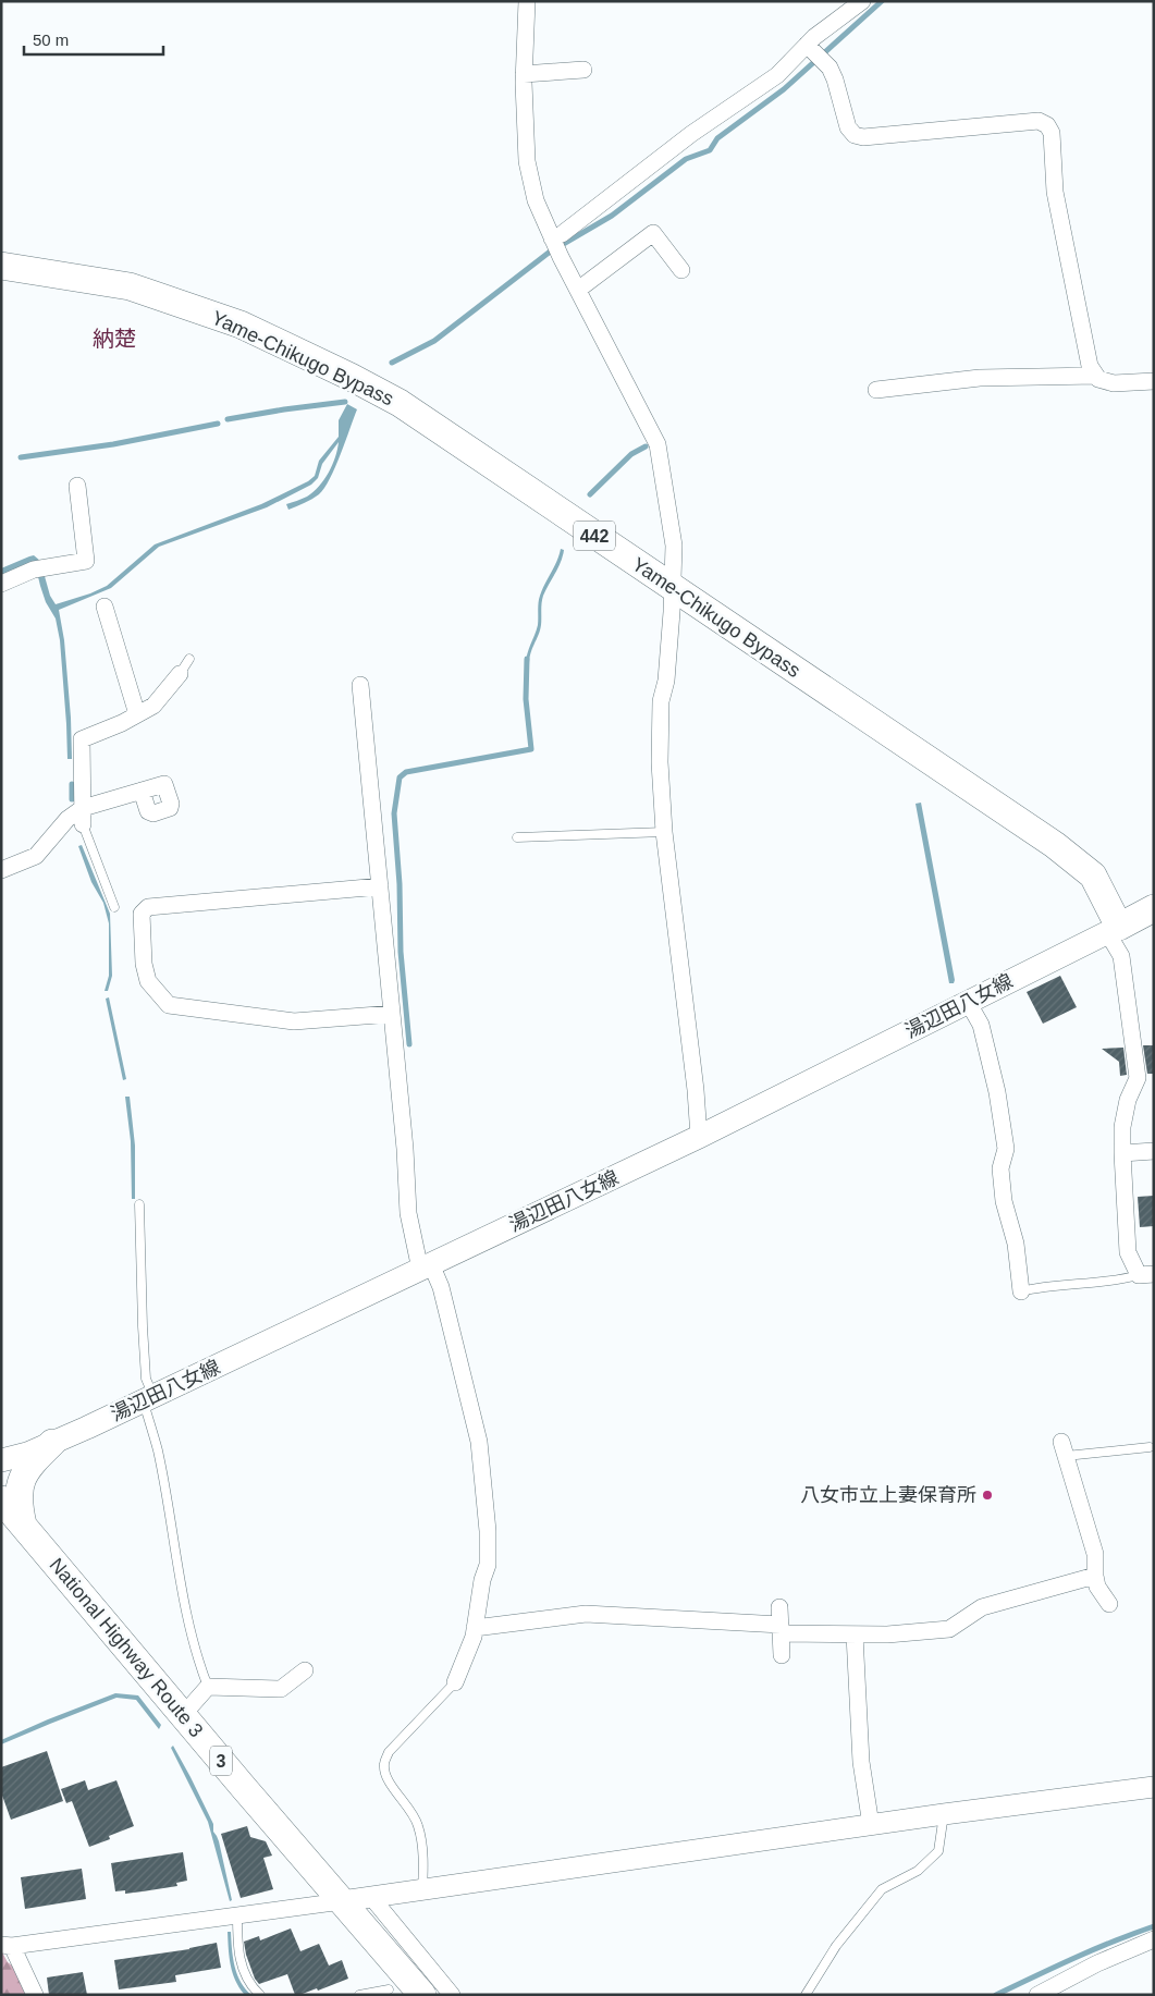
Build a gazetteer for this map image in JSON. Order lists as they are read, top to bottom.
{
  "streets": {
    "highway": [
      "Yame-Chikugo Bypass",
      "442",
      "National Highway Route 3",
      "3"
    ],
    "main road": ["湯辺田八女線"]
  },
  "crossings": [
    ["Yame-Chikugo Bypass", "湯辺田八女線"]
  ],
  "districts": ["納楚"],
  "places": ["八女市立上妻保育所"],
  "scale_bar": "50 m"
}
